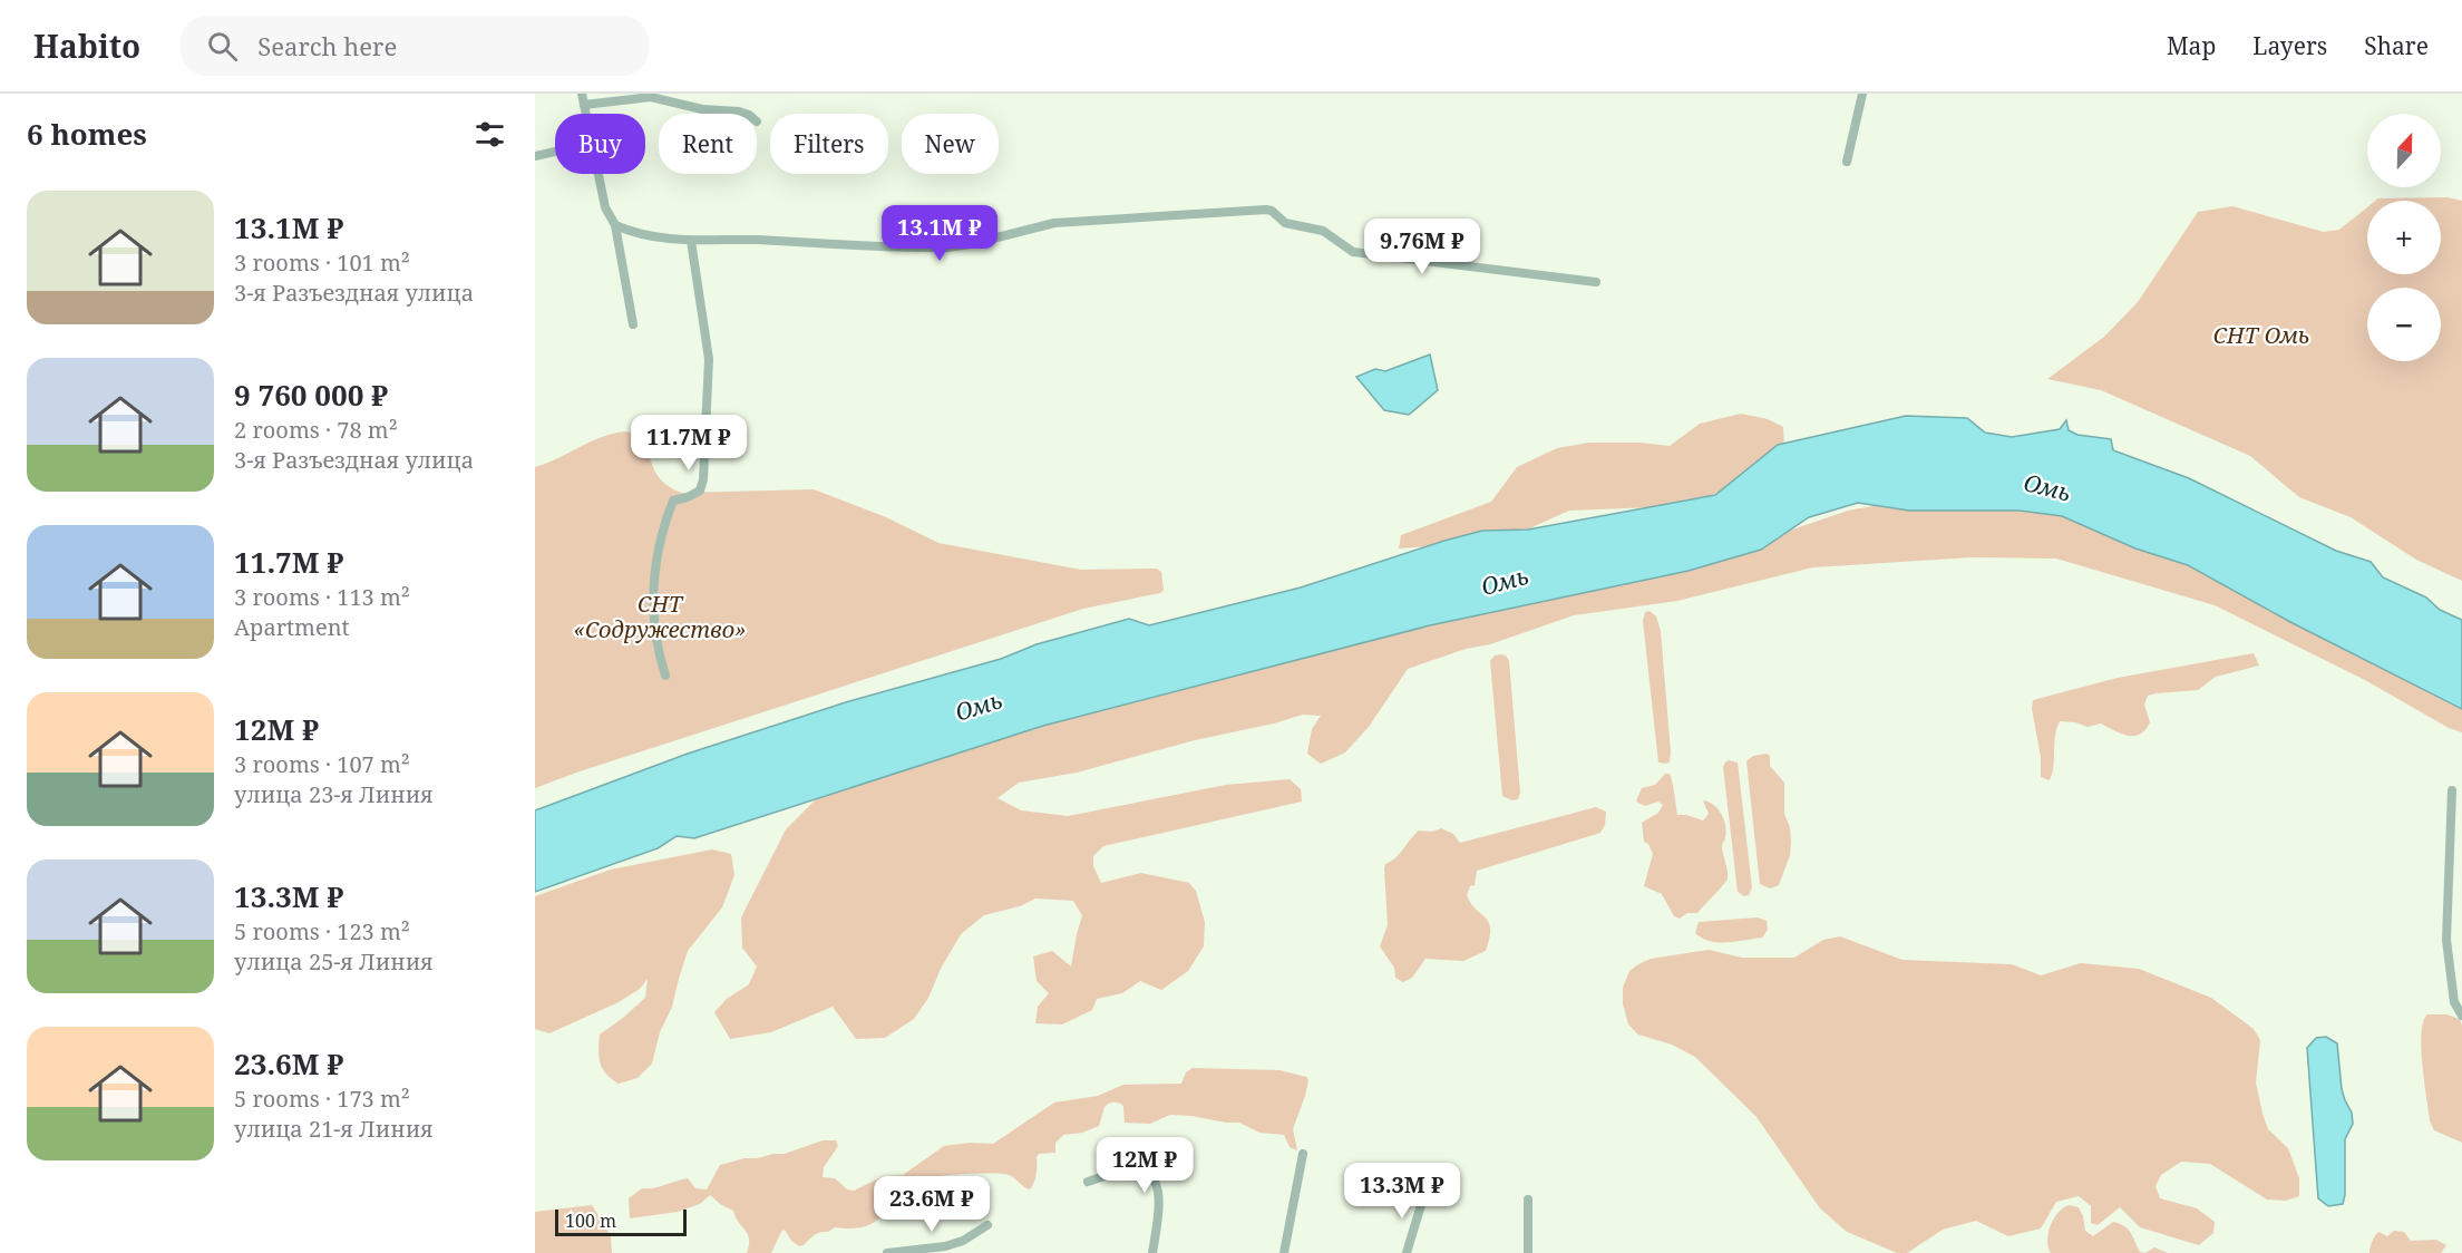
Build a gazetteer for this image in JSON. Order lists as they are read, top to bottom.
{
  "water": ["Омь"],
  "parks": ["СНТ Омь", "СНТ «Содружество»"],
  "scale_bar": "100 m",
  "north": "top",
  "page": {
    "header": "Habito",
    "search": "Search here",
    "nav": ["Map", "Layers", "Share"],
    "heading": "6 homes",
    "map_buttons": ["+", "−"],
    "chip": [
      "Buy",
      "Rent",
      "Filters",
      "New"
    ],
    "list": [
      {
        "name": "13.1M ₽",
        "note": "3 rooms · 101 m² · 3-я Разъездная улица"
      },
      {
        "name": "9 760 000 ₽",
        "note": "2 rooms · 78 m² · 3-я Разъездная улица"
      },
      {
        "name": "11.7M ₽",
        "note": "3 rooms · 113 m² · Apartment"
      },
      {
        "name": "12M ₽",
        "note": "3 rooms · 107 m² · улица 23-я Линия"
      },
      {
        "name": "13.3M ₽",
        "note": "5 rooms · 123 m² · улица 25-я Линия"
      },
      {
        "name": "23.6M ₽",
        "note": "5 rooms · 173 m² · улица 21-я Линия"
      }
    ],
    "price": [
      "13.1M ₽",
      "9.76M ₽",
      "11.7M ₽",
      "12M ₽",
      "13.3M ₽",
      "23.6M ₽"
    ],
    "scale": "100 m"
  }
}
